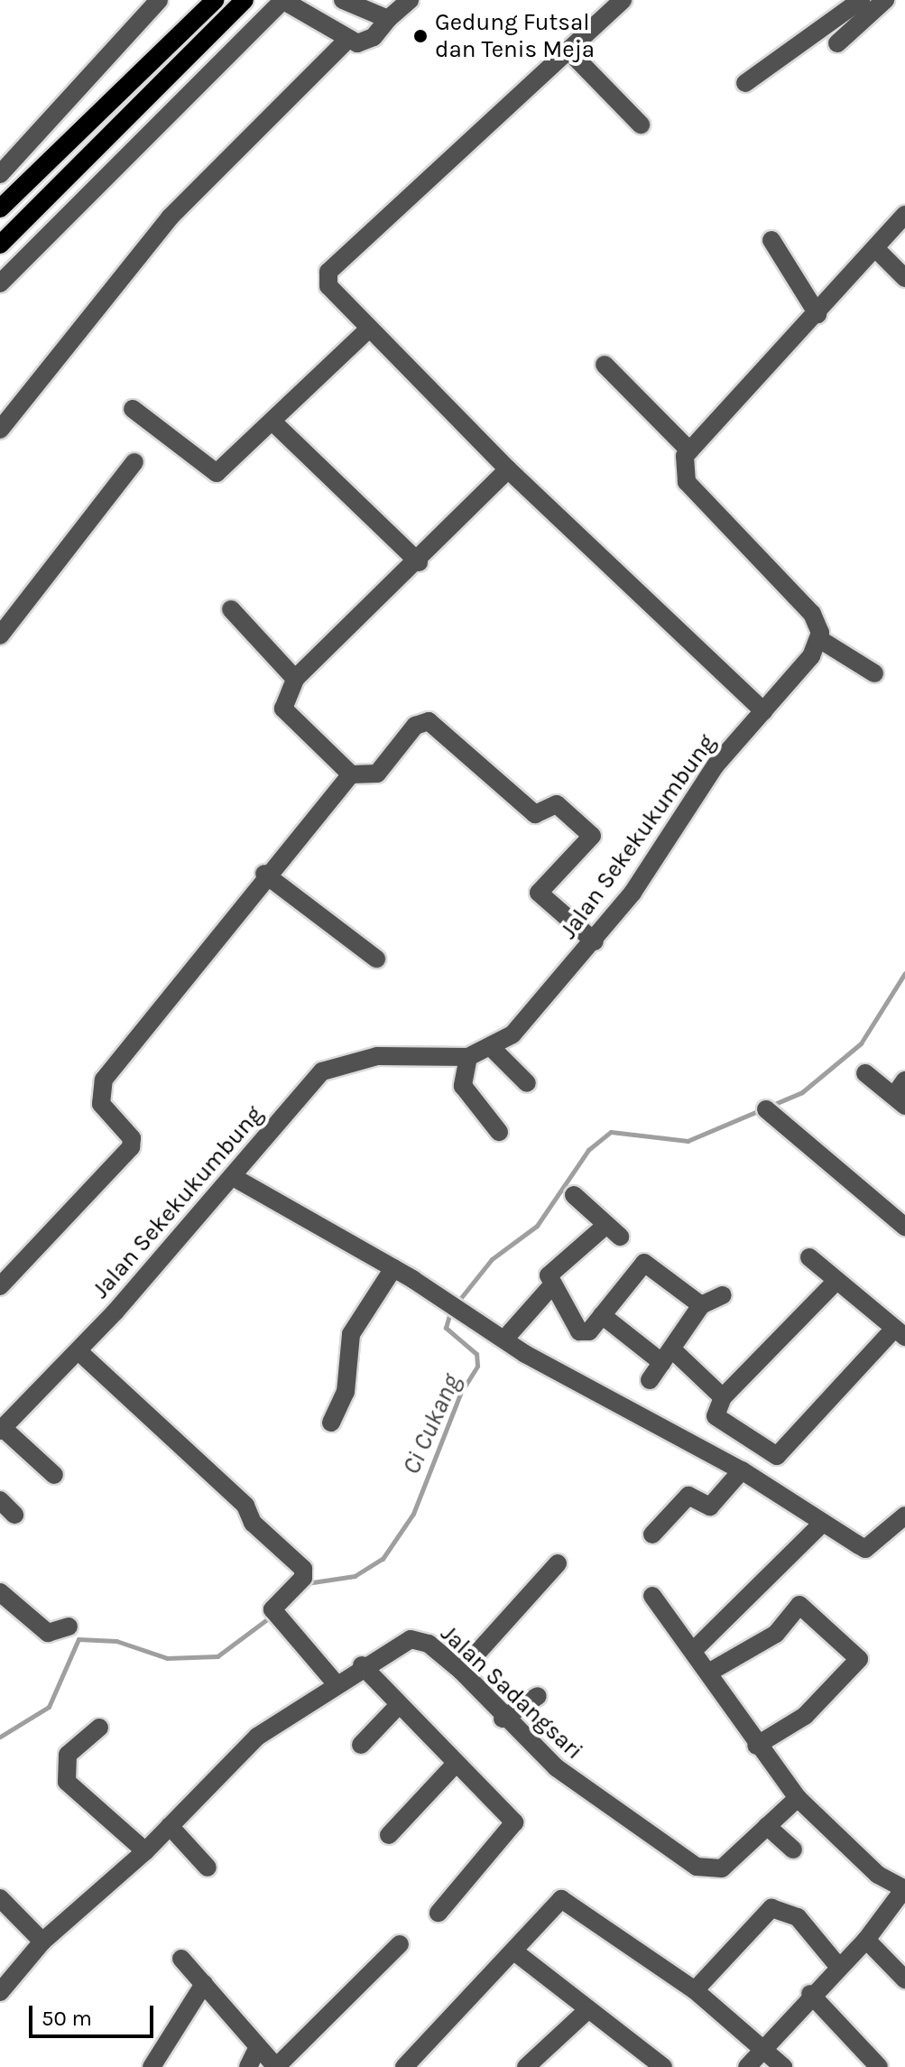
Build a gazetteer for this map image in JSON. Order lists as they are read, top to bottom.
{
  "streets": {
    "street": ["Jalan Sekekukumbung", "Jalan Sadangsari"]
  },
  "water": ["Ci Cukang"],
  "places": ["Gedung Futsal dan Tenis Meja"],
  "scale_bar": "50 m"
}
